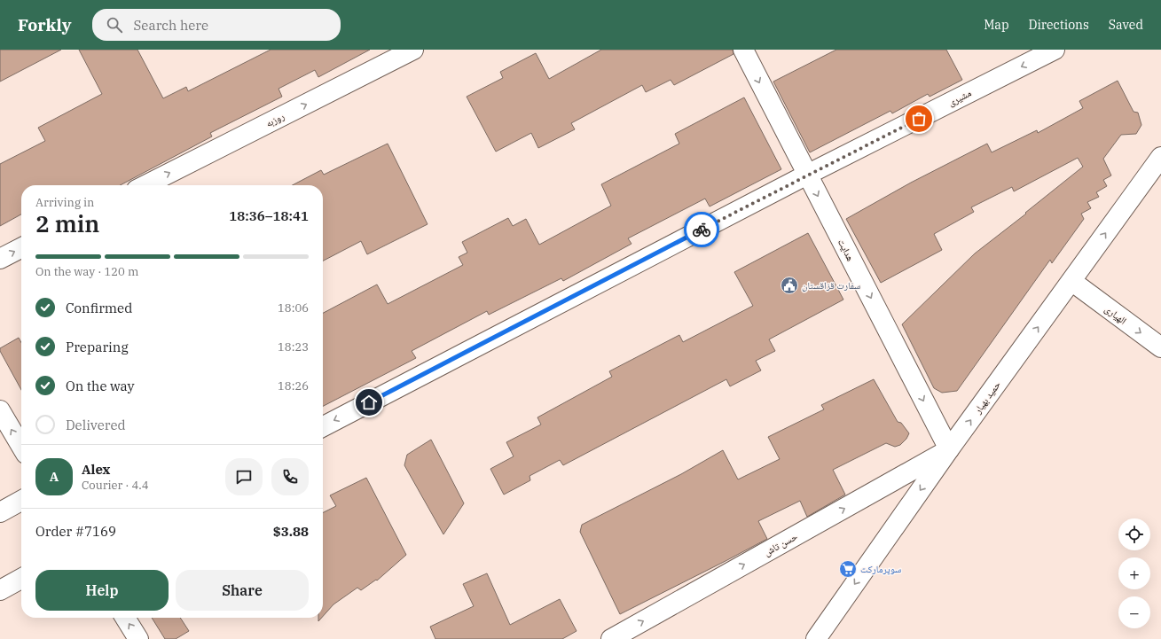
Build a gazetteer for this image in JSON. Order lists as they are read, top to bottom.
{
  "streets": {
    "street": [
      "مشیری",
      "روزبه",
      "هدایت",
      "الهیاری",
      "حمید بهیار",
      "حسن تاش"
    ]
  },
  "crossings": [
    ["مشیری", "هدایت"],
    ["هدایت", "حمید بهیار"],
    ["هدایت", "حسن تاش"],
    ["الهیاری", "حمید بهیار"],
    ["حمید بهیار", "حسن تاش"]
  ],
  "one_way": [
    "مشیری",
    "روزبه",
    "هدایت",
    "الهیاری",
    "حسن تاش"
  ],
  "places": {
    "public building": ["سفارت قزاقستان"],
    "supermarket": ["سوپرمارکت"]
  },
  "page": {
    "header": "Forkly",
    "search": "Search here",
    "nav": ["Map", "Directions", "Saved"],
    "heading": ["2 min", "Arriving in", "18:36–18:41"],
    "panel": [
      "Alex",
      "Courier · 4.4",
      "Order #7169",
      "$3.88"
    ],
    "bar": "On the way · 120 m",
    "list": [
      ["Confirmed", "18:06"],
      ["Preparing", "18:23"],
      ["On the way", "18:26"],
      "Delivered"
    ],
    "round": "A",
    "map_buttons": ["+", "−"],
    "buttons": ["Help", "Share"]
  }
}
